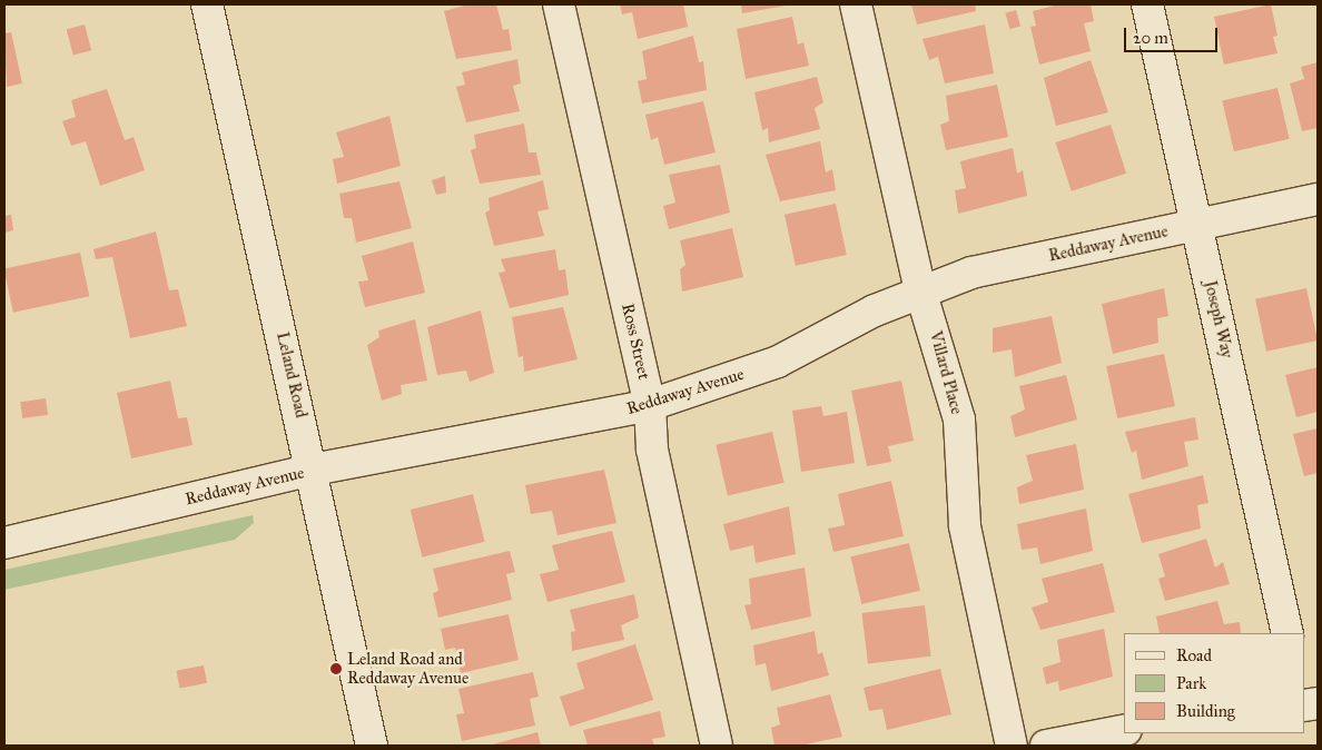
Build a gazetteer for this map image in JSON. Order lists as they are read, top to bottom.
{
  "streets": {
    "street": [
      "Reddaway Avenue",
      "Joseph Way",
      "Ross Street",
      "Villard Place",
      "Leland Road"
    ]
  },
  "crossings": [
    ["Reddaway Avenue", "Joseph Way"],
    ["Reddaway Avenue", "Ross Street"],
    ["Reddaway Avenue", "Villard Place"],
    ["Reddaway Avenue", "Leland Road"]
  ],
  "places": ["Leland Road and Reddaway Avenue"],
  "legend": ["Road", "Park", "Building"],
  "scale_bar": "20 m"
}
